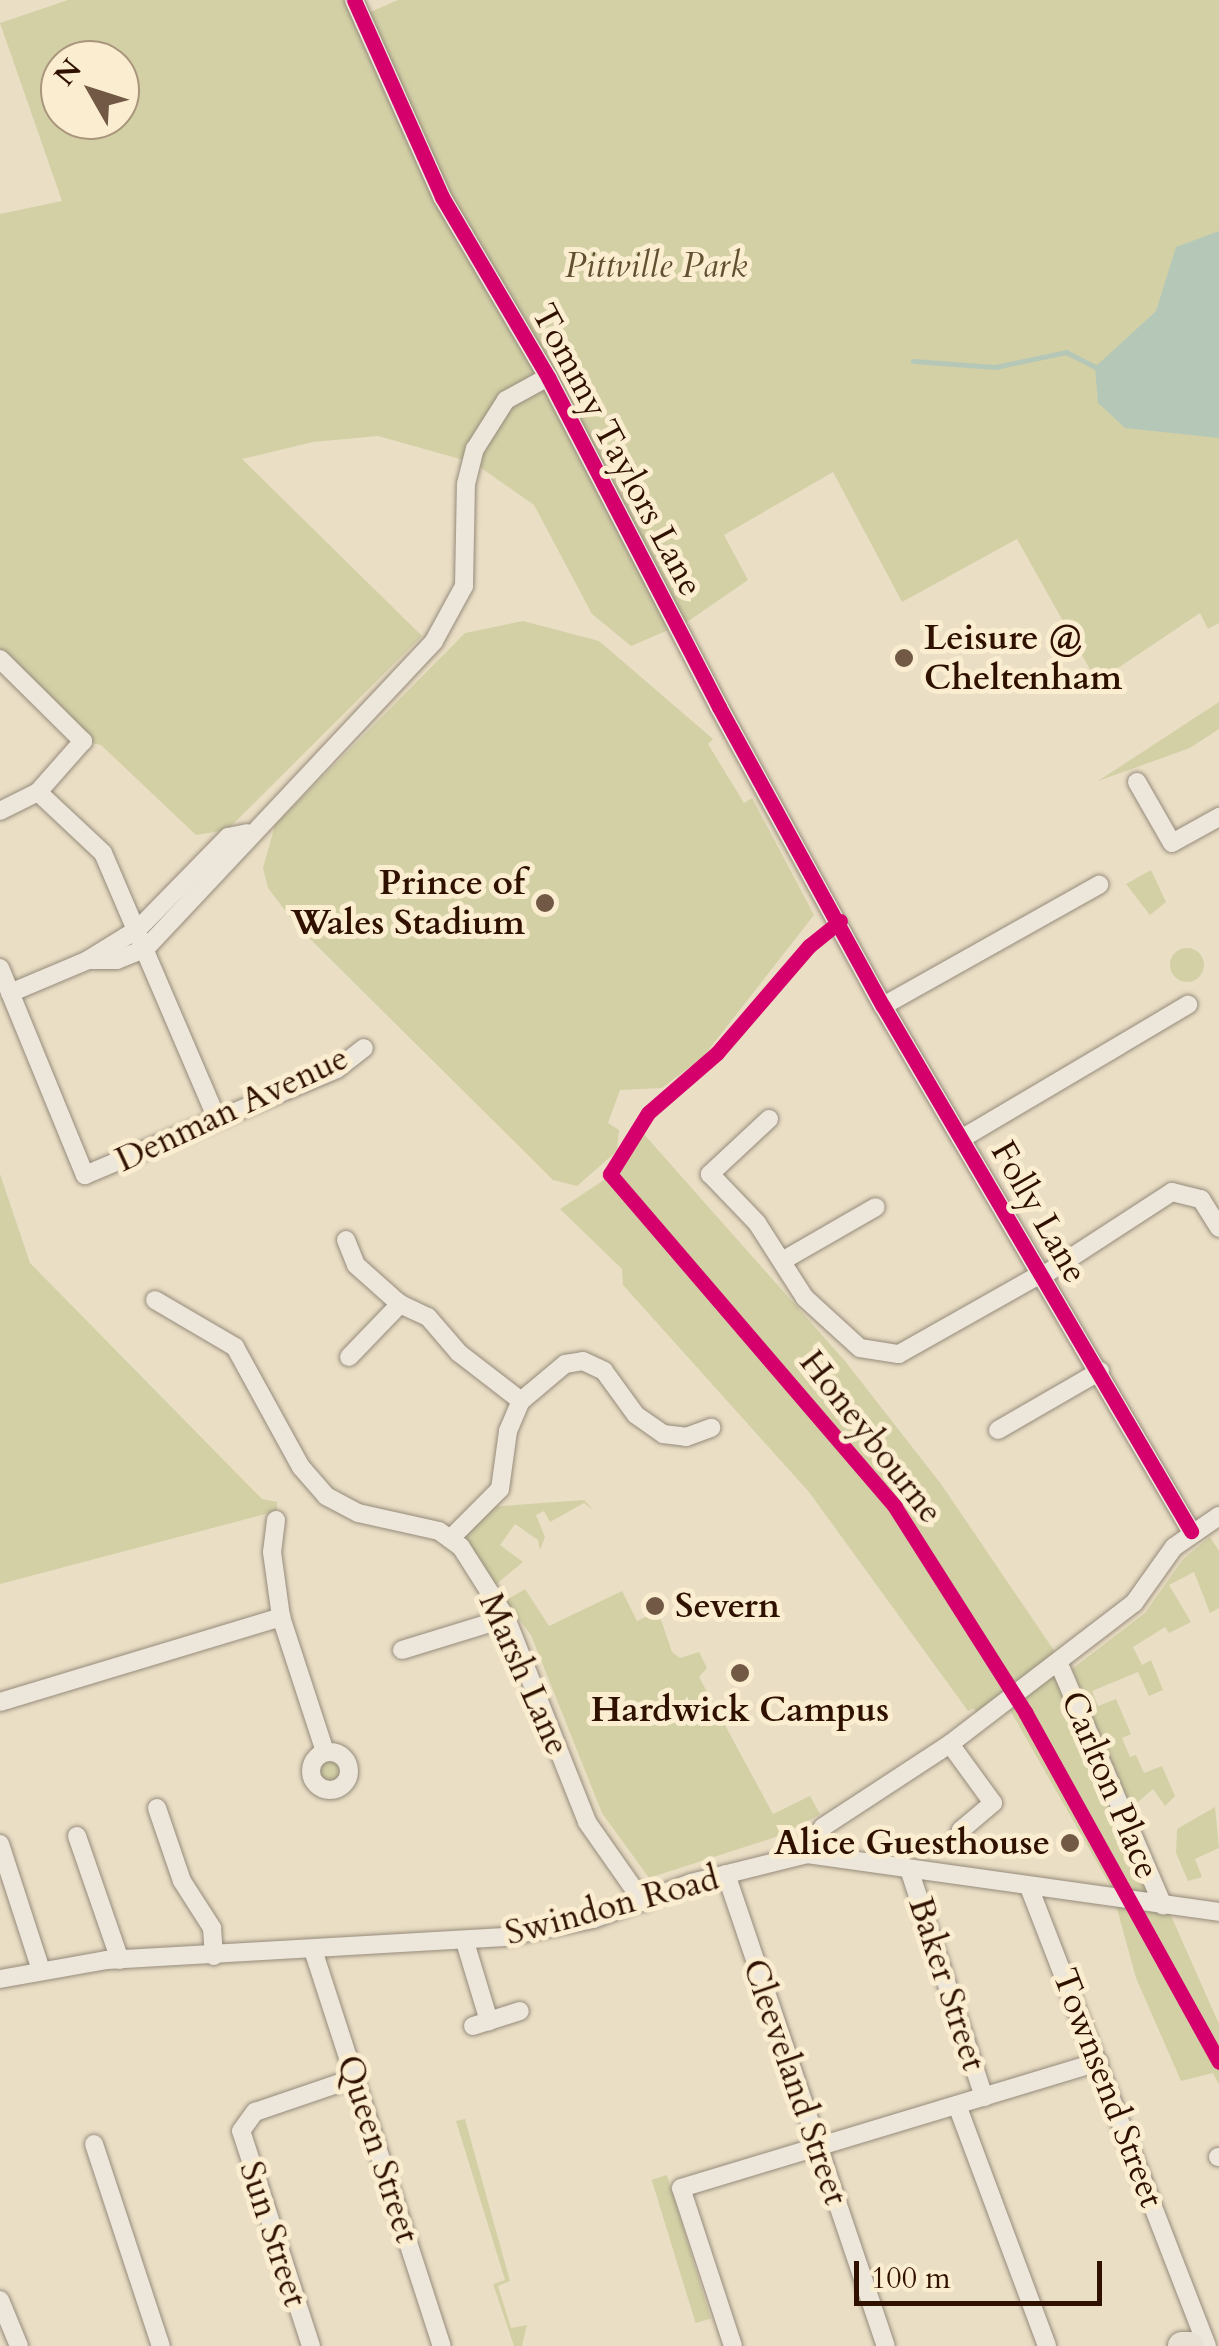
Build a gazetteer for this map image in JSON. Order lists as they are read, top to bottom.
{
  "streets": {
    "street": [
      "Tommy Taylors Lane",
      "Denman Avenue",
      "Folly Lane",
      "Marsh Lane",
      "Carlton Place",
      "Swindon Road",
      "Baker Street",
      "Cleeveland Street",
      "Townsend Street",
      "Queen Street",
      "Sun Street"
    ],
    "cycle path": ["Honeybourne"]
  },
  "crossings": [
    ["Tommy Taylors Lane", "Folly Lane"],
    ["Marsh Lane", "Swindon Road"],
    ["Carlton Place", "Swindon Road"],
    ["Swindon Road", "Baker Street"],
    ["Swindon Road", "Cleeveland Street"],
    ["Swindon Road", "Townsend Street"],
    ["Swindon Road", "Queen Street"],
    ["Queen Street", "Sun Street"]
  ],
  "parks": ["Pittville Park"],
  "places": [
    "Leisure @ Cheltenham",
    "Prince of Wales Stadium",
    "Severn",
    "Hardwick Campus",
    "Alice Guesthouse"
  ],
  "scale_bar": "100 m",
  "north": "top left"
}
